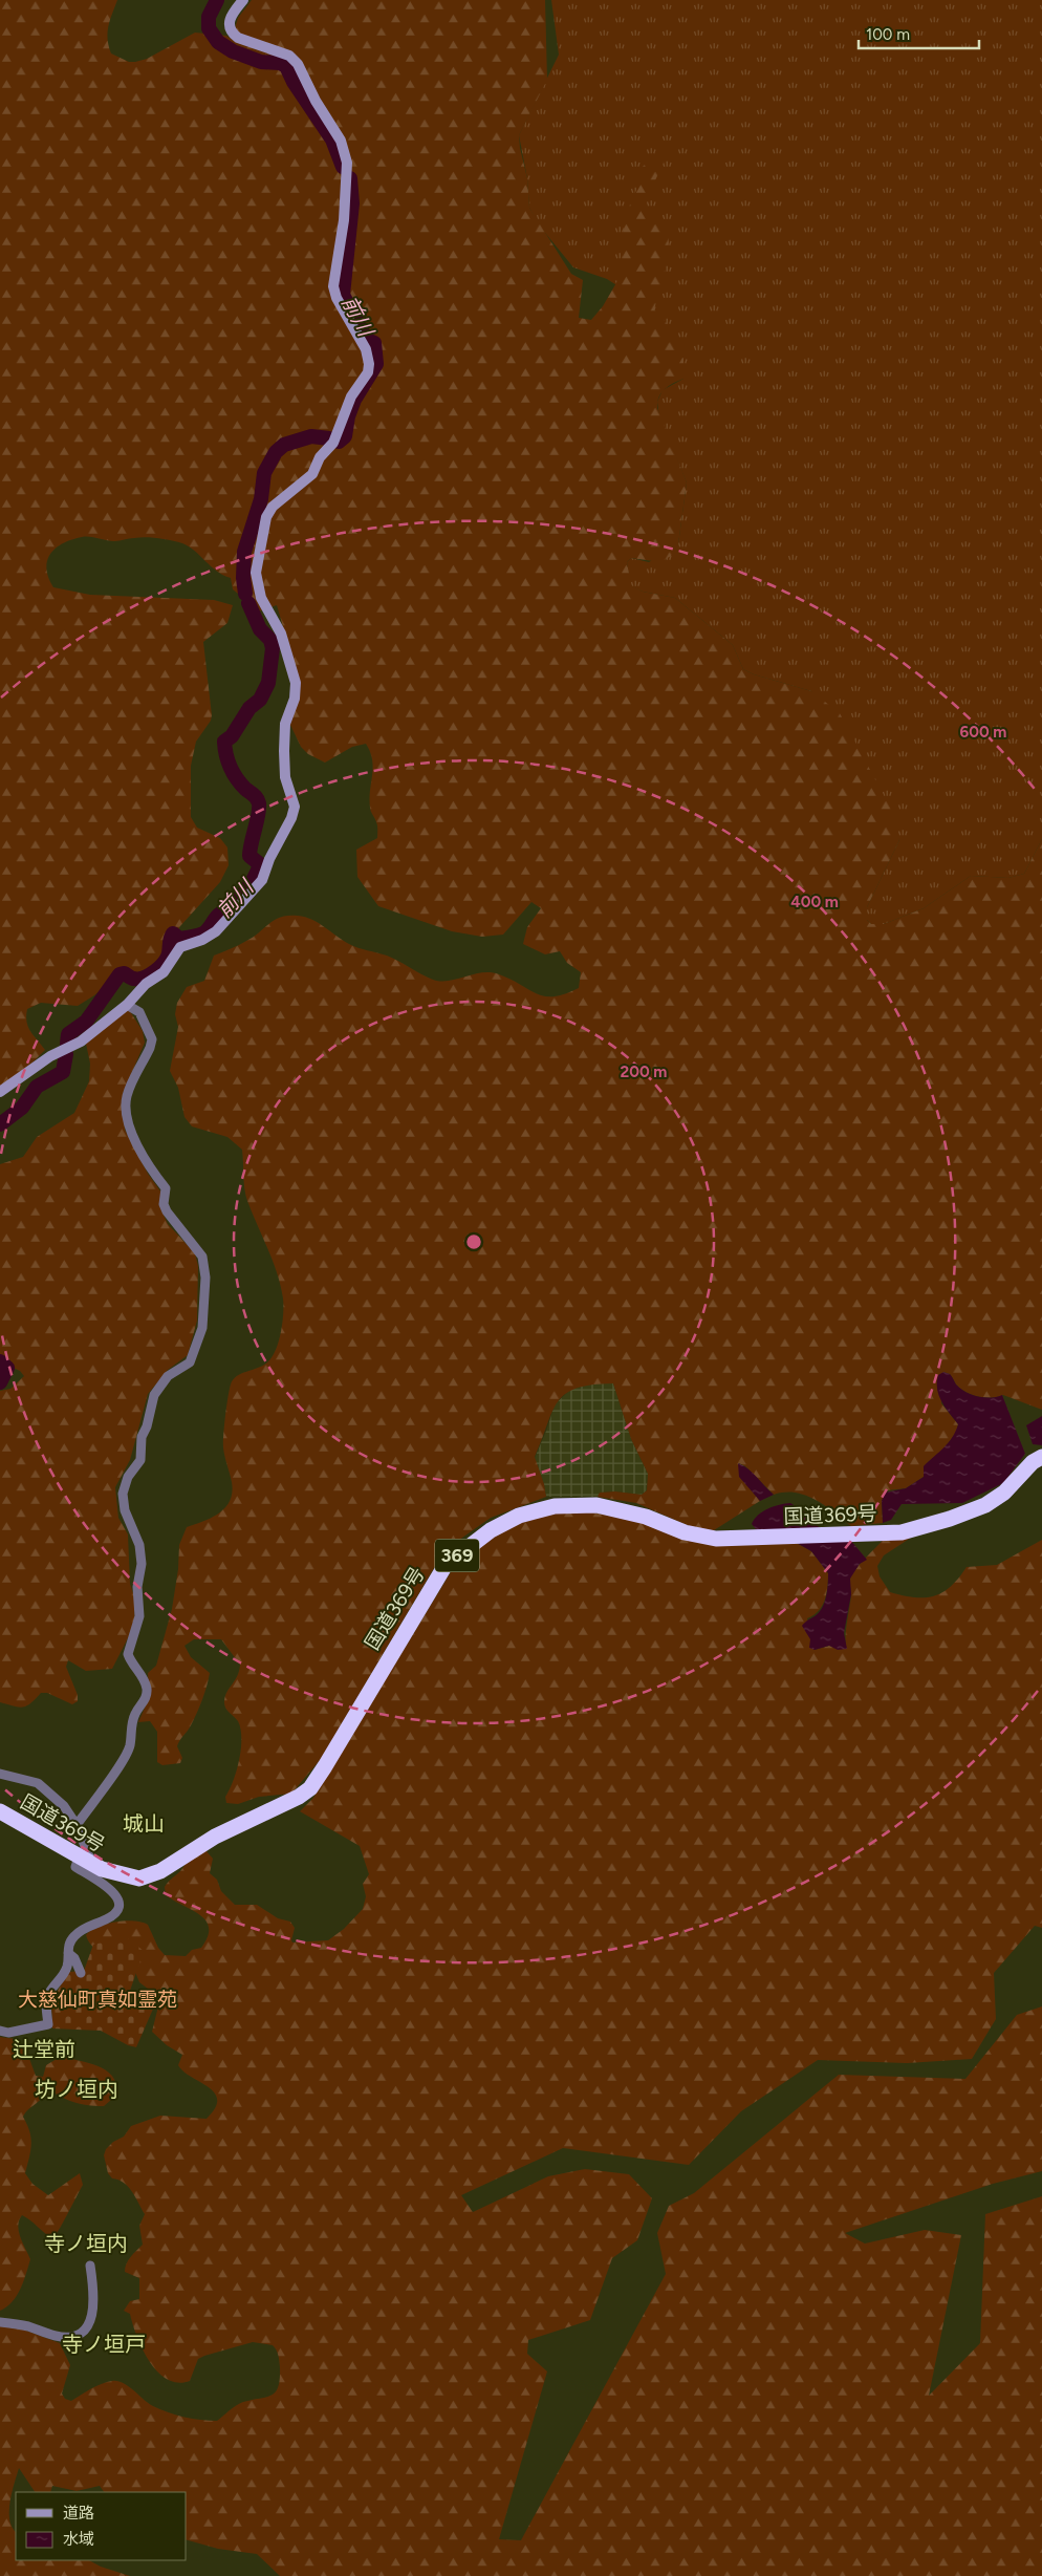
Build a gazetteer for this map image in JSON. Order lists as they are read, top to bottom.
{
  "streets": {
    "highway": ["国道369号", "369"]
  },
  "districts": [
    "城山",
    "辻堂前",
    "坊ノ垣内",
    "寺ノ垣内",
    "寺ノ垣戸"
  ],
  "water": ["前川"],
  "parks": ["大慈仙町真如霊苑"],
  "legend": ["道路", "水域"],
  "scale_bar": "100 m",
  "rings": ["600 m", "400 m", "200 m"]
}
